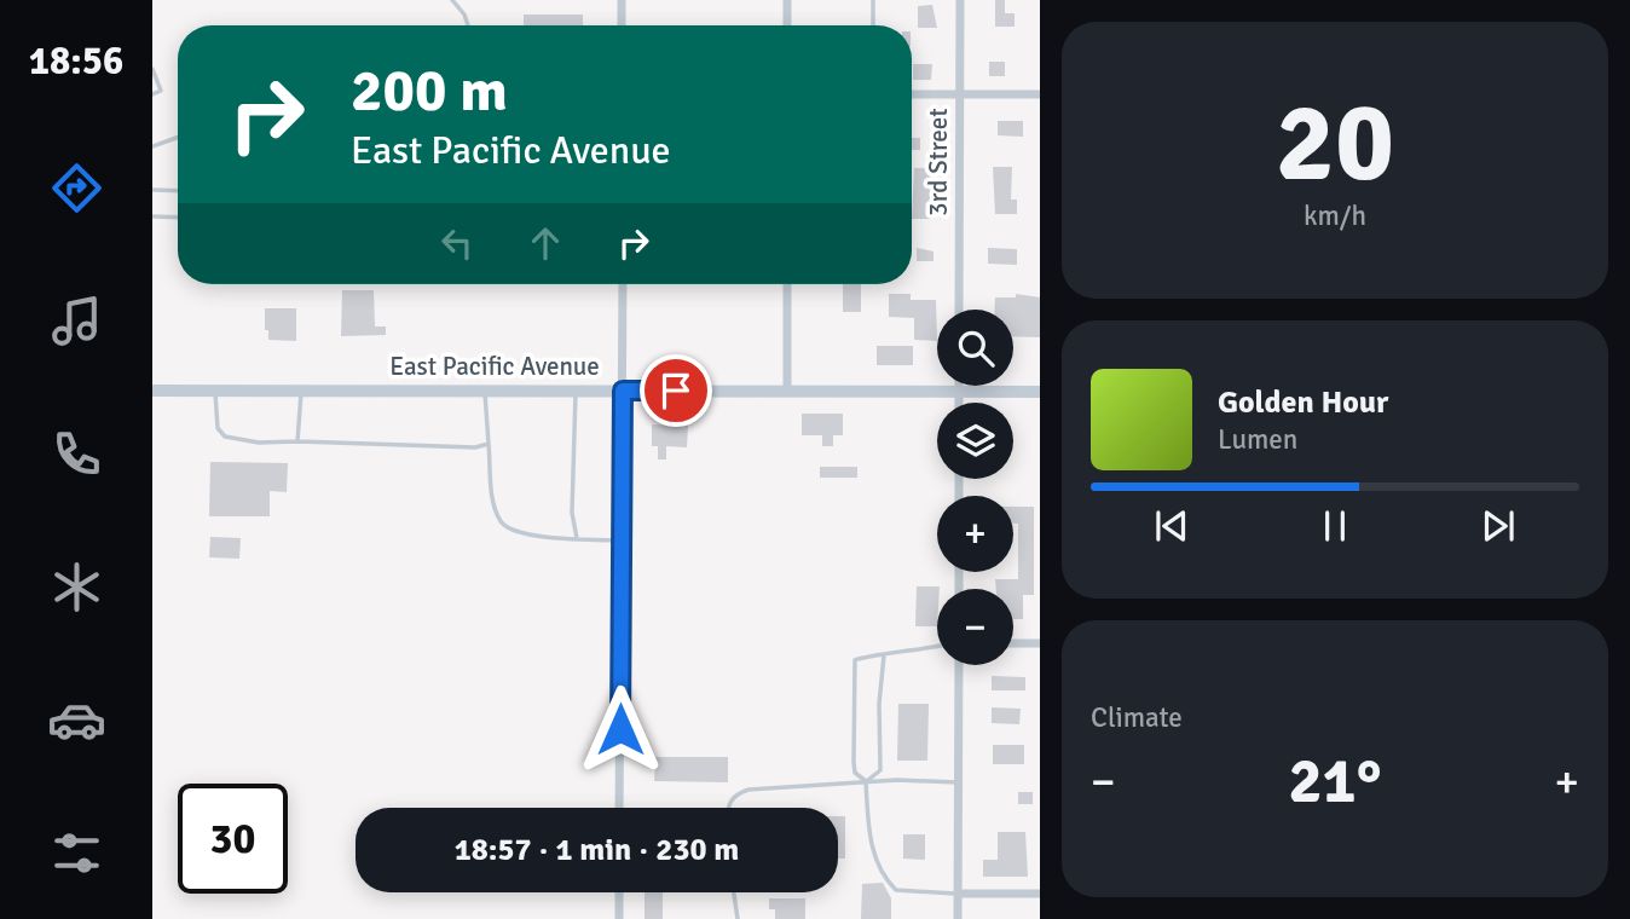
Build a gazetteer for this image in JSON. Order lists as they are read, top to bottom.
{
  "streets": {
    "main road": ["East Pacific Avenue"],
    "street": ["3rd Street"]
  },
  "page": {
    "tabs": "18:56",
    "tile": [
      ["20", "km/h"],
      "Climate"
    ],
    "turn": ["200 m", "East Pacific Avenue"],
    "map_buttons": ["+", "−"],
    "song": ["Golden Hour", "Lumen"],
    "heat": ["−", "21°", "+"],
    "limit": "30",
    "trip": "18:57 · 1 min · 230 m"
  }
}
